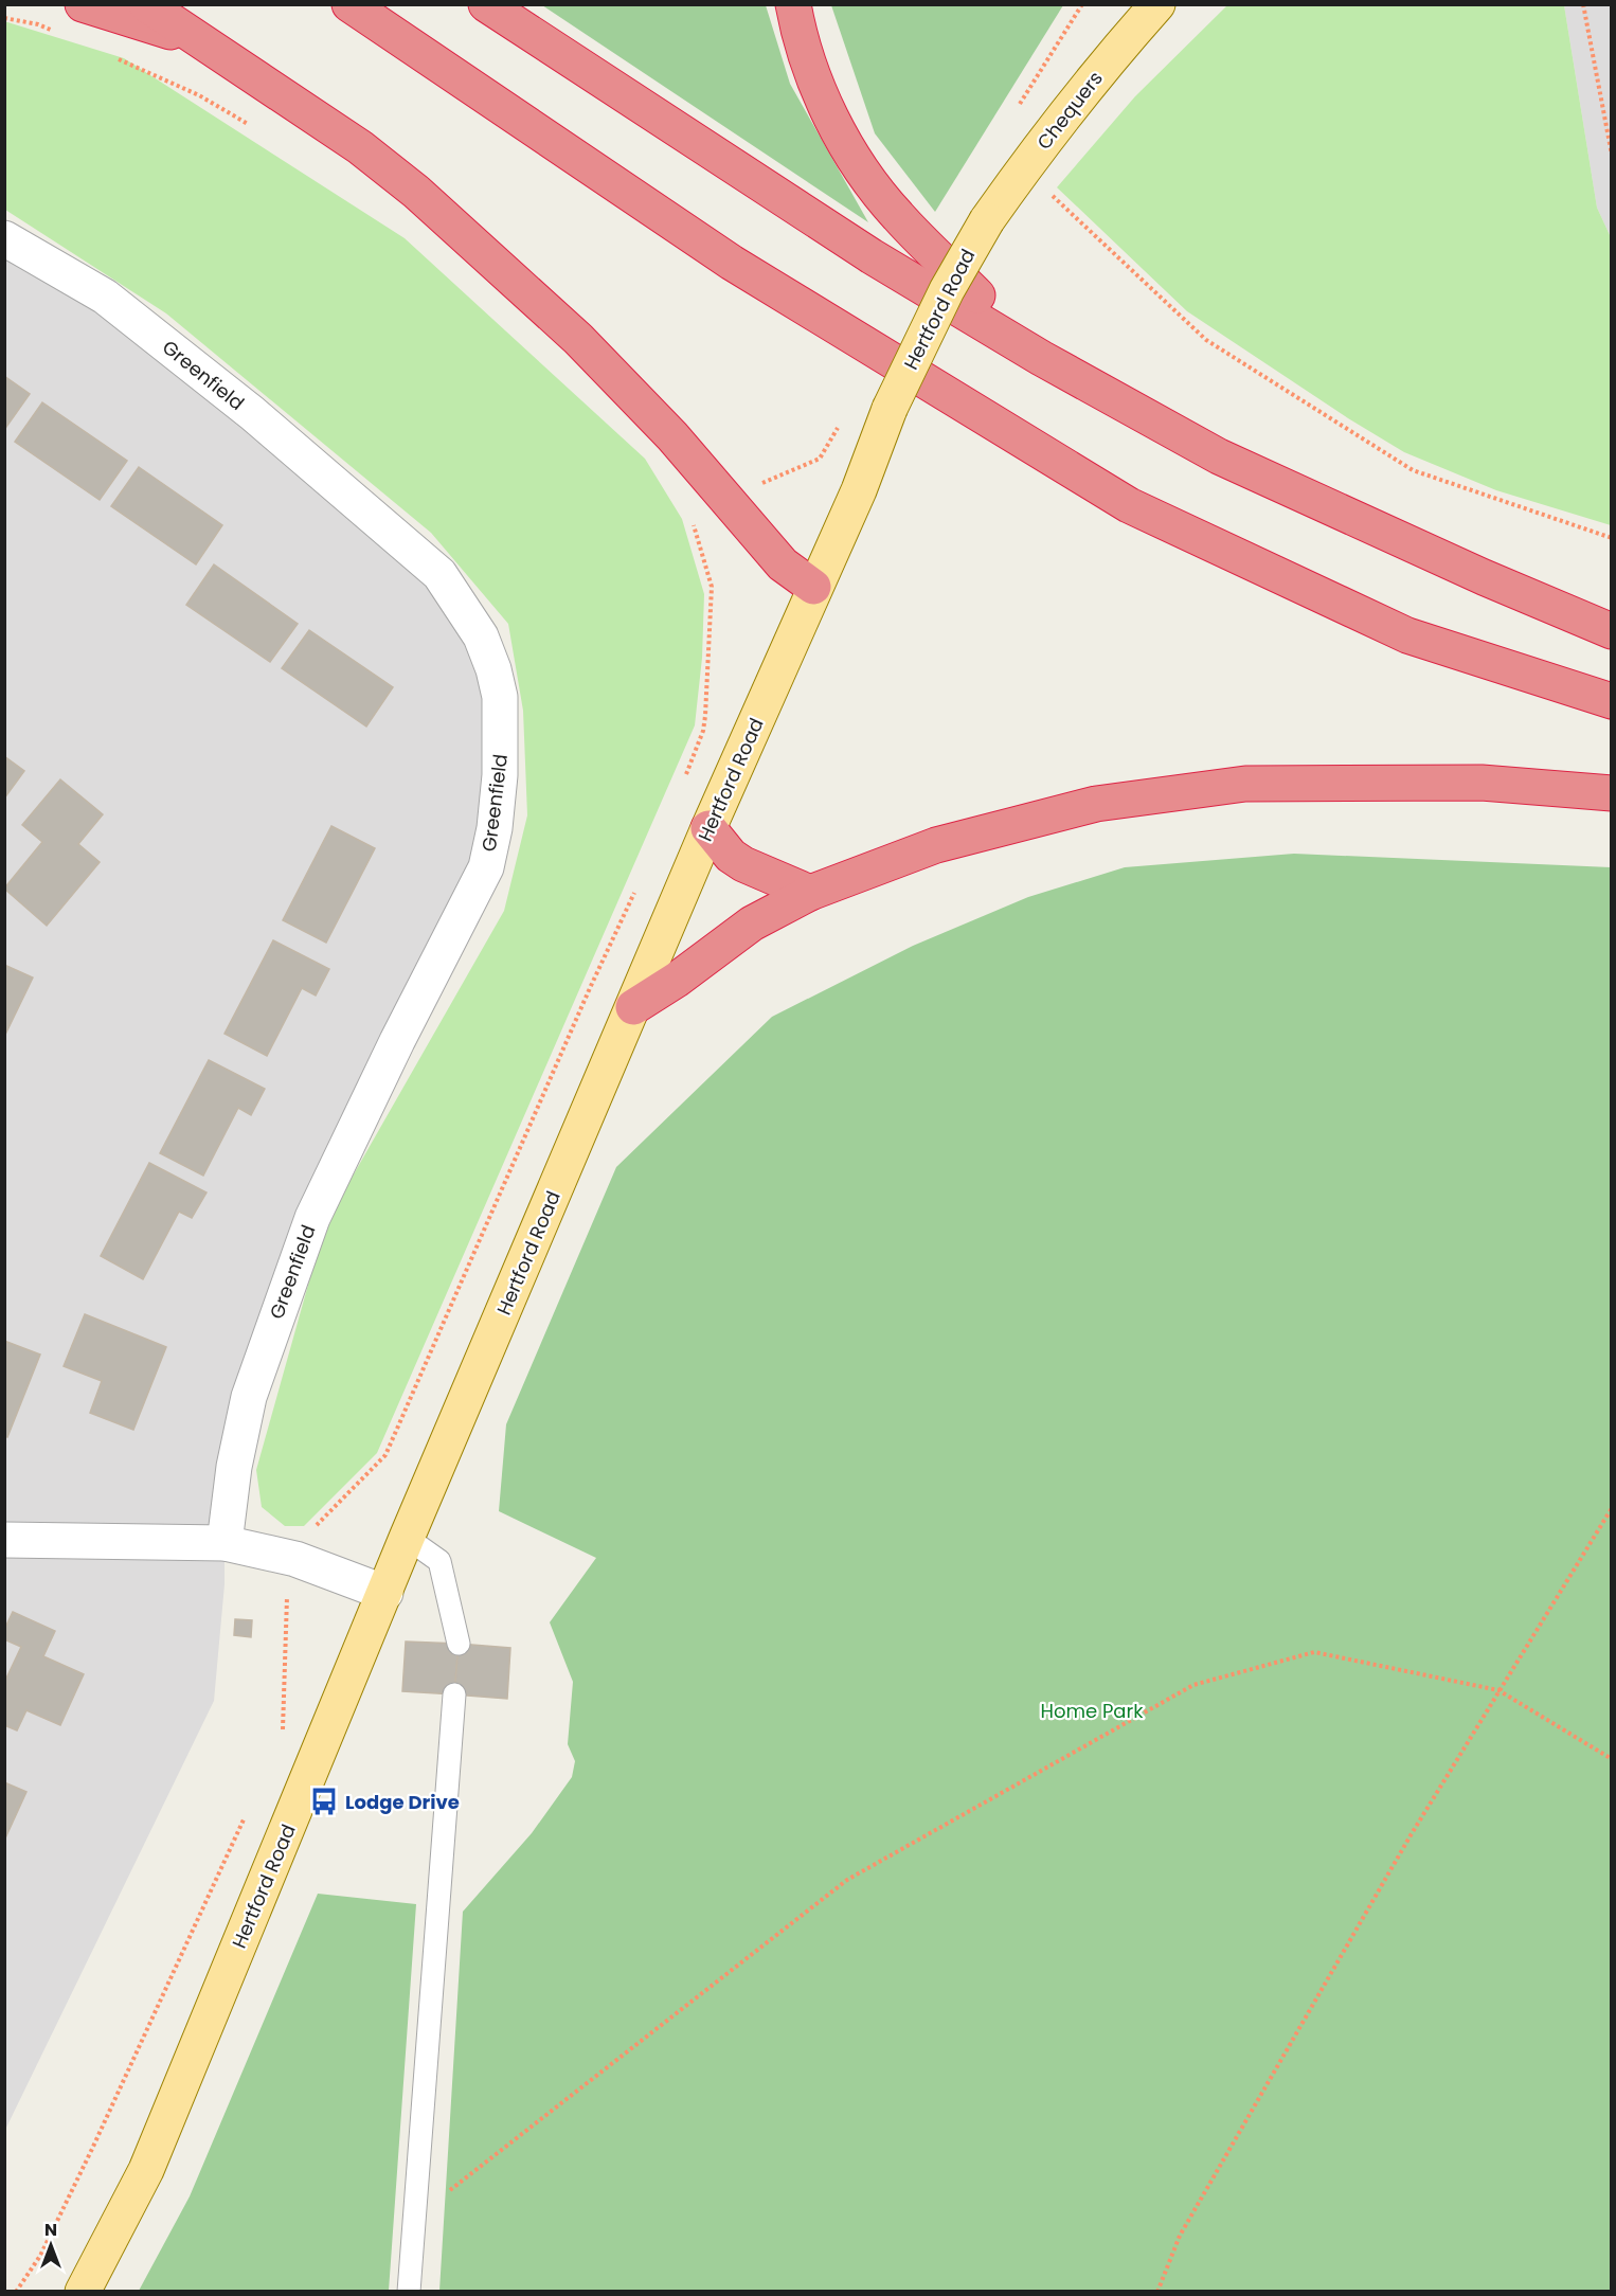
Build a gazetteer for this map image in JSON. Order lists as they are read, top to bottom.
{
  "streets": {
    "main road": ["Chequers", "Hertford Road"],
    "street": ["Greenfield"]
  },
  "crossings": [
    ["Chequers", "Hertford Road"]
  ],
  "parks": ["Home Park"],
  "places": {
    "bus stop": ["Lodge Drive"]
  },
  "north": "top"
}
